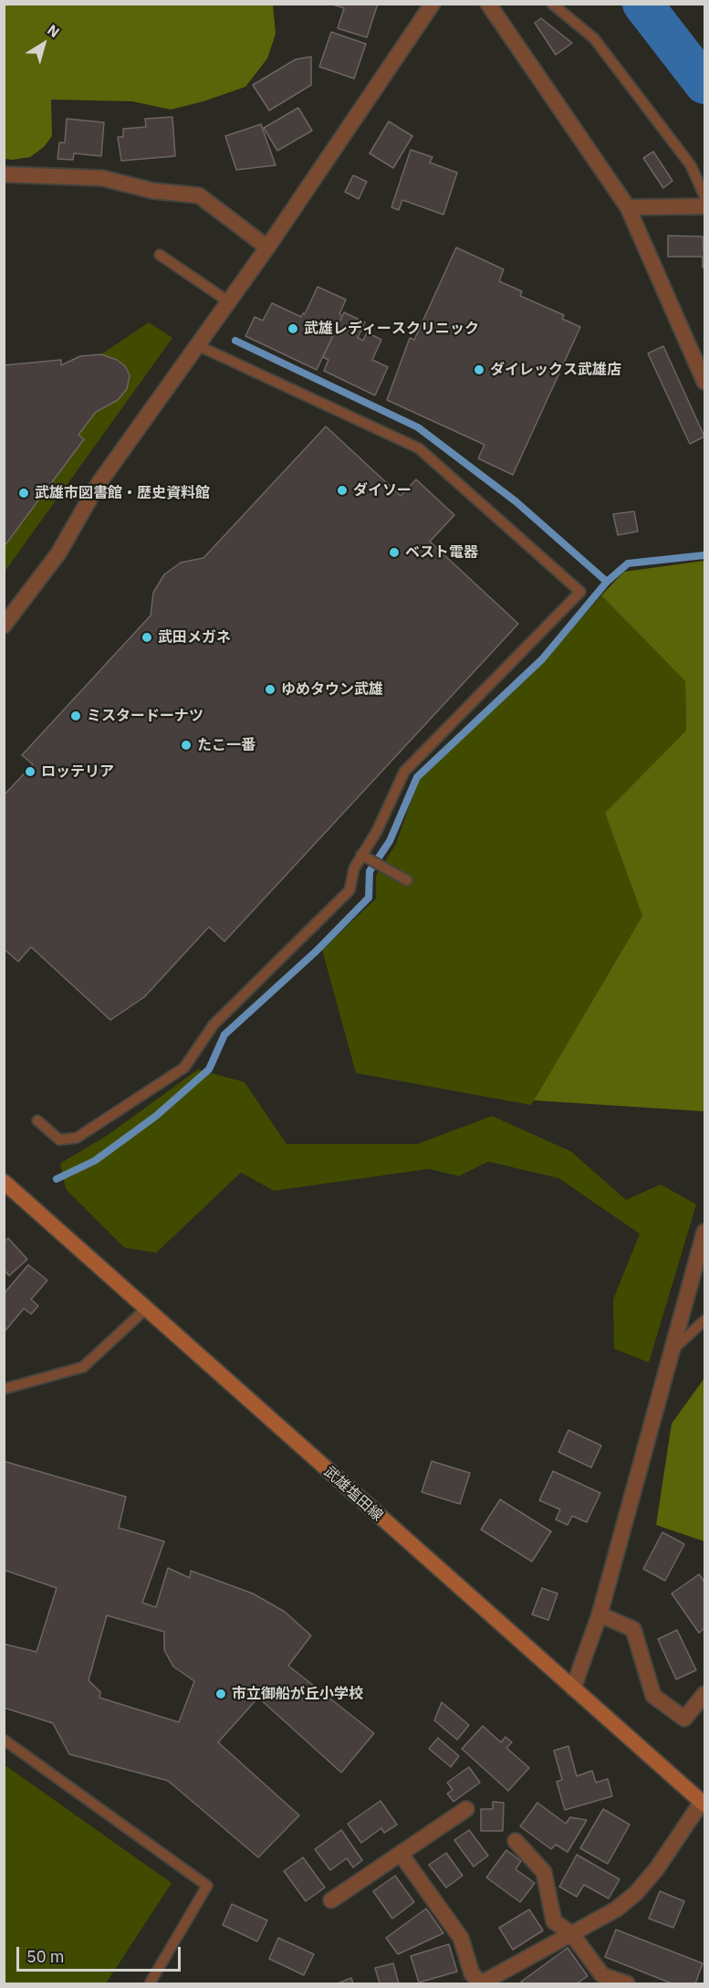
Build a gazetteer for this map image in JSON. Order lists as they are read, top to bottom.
{
  "streets": {
    "main road": ["武雄塩田線"]
  },
  "places": [
    "武雄レディースクリニック",
    "ダイレックス武雄店",
    "ダイソー",
    "武雄市図書館・歴史資料館",
    "ベスト電器",
    "武田メガネ",
    "ゆめタウン武雄",
    "ミスタードーナツ",
    "たこ一番",
    "ロッテリア",
    "市立御船が丘小学校"
  ],
  "scale_bar": "50 m",
  "north": "top right"
}
